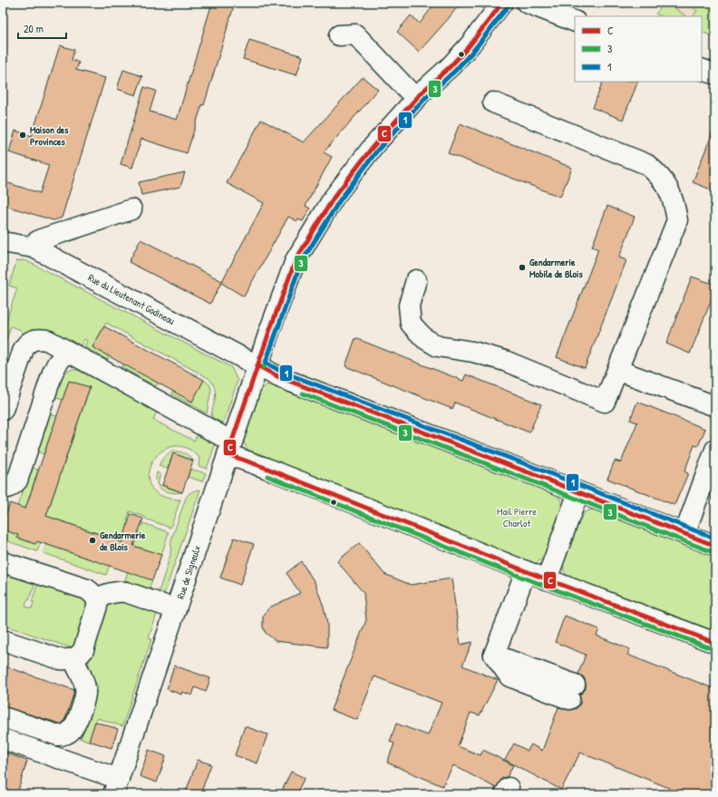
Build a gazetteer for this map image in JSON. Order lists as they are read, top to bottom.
{
  "streets": {
    "street": ["Rue du Lieutenant Godineau", "Rue de Signeulx"]
  },
  "crossings": [
    ["Rue du Lieutenant Godineau", "Rue de Signeulx"]
  ],
  "parks": ["Mail Pierre Charlot"],
  "places": ["Maison des Provinces", "Gendarmerie Mobile de Blois", "Gendarmerie de Blois"],
  "lines": ["transit line C", "transit line 3", "transit line 1"],
  "legend": ["C", "3", "1"],
  "scale_bar": "20 m"
}
